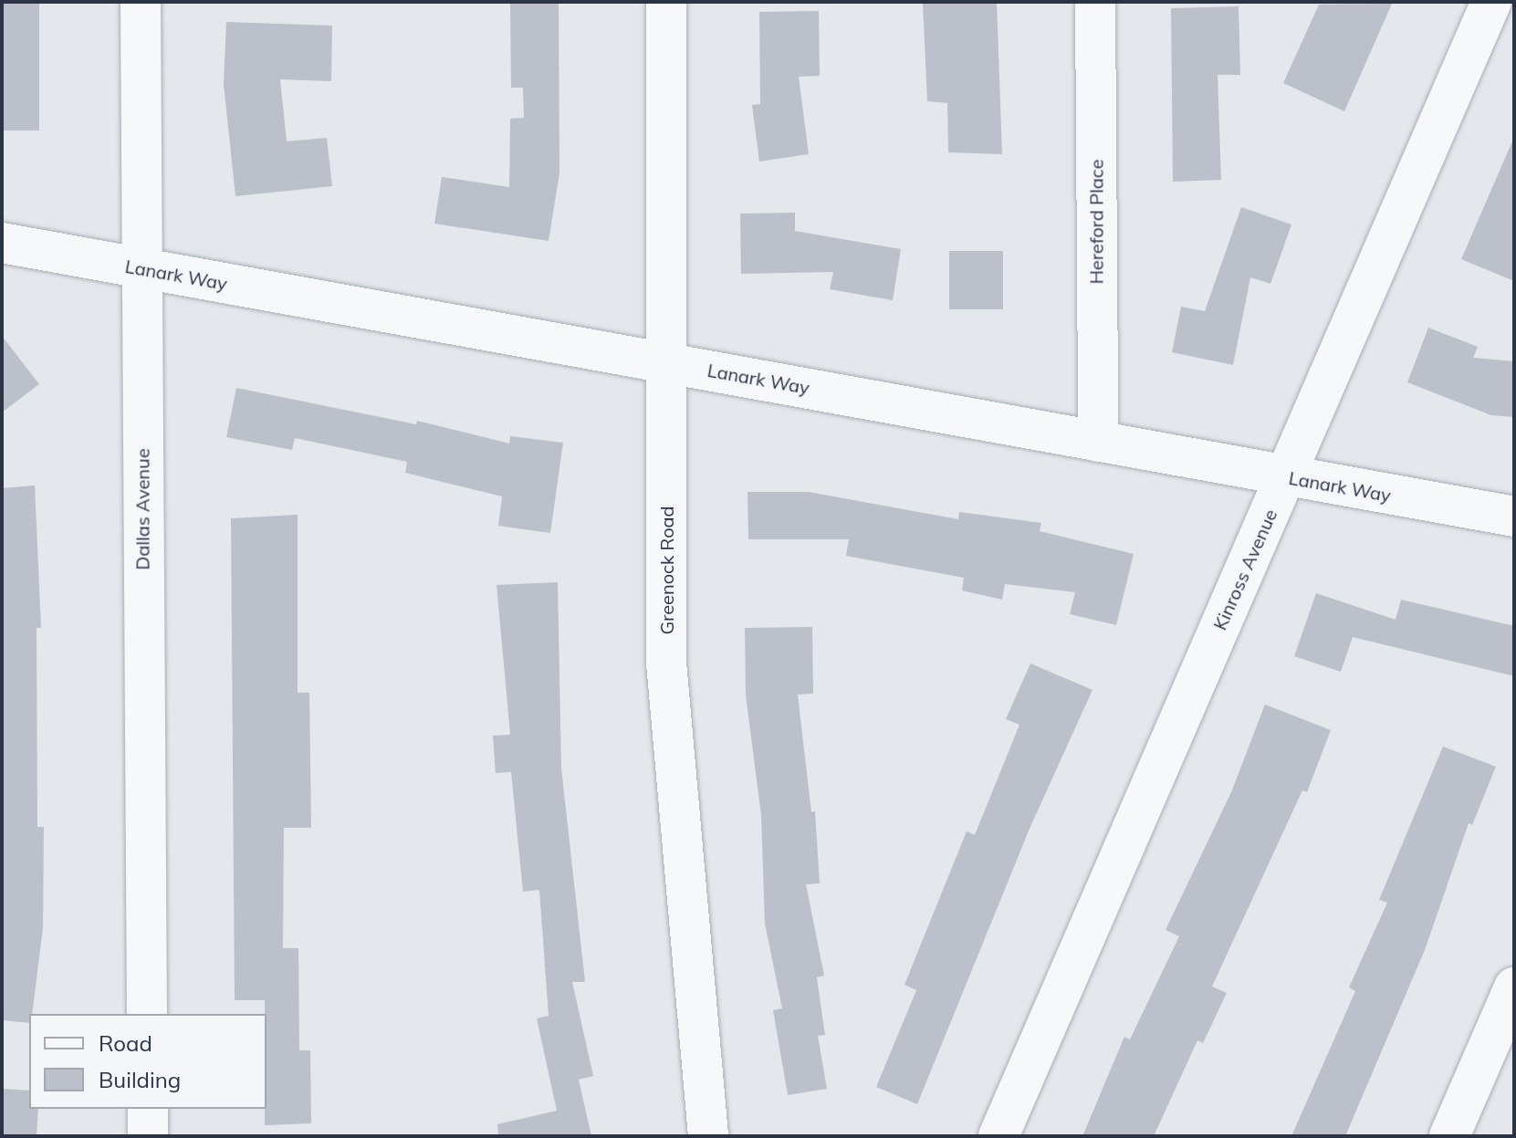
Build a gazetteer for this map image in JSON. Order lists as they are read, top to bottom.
{
  "streets": {
    "street": [
      "Hereford Place",
      "Lanark Way",
      "Dallas Avenue",
      "Kinross Avenue",
      "Greenock Road"
    ]
  },
  "crossings": [
    ["Hereford Place", "Lanark Way"],
    ["Lanark Way", "Dallas Avenue"],
    ["Lanark Way", "Kinross Avenue"],
    ["Lanark Way", "Greenock Road"]
  ],
  "legend": ["Road", "Building"]
}
